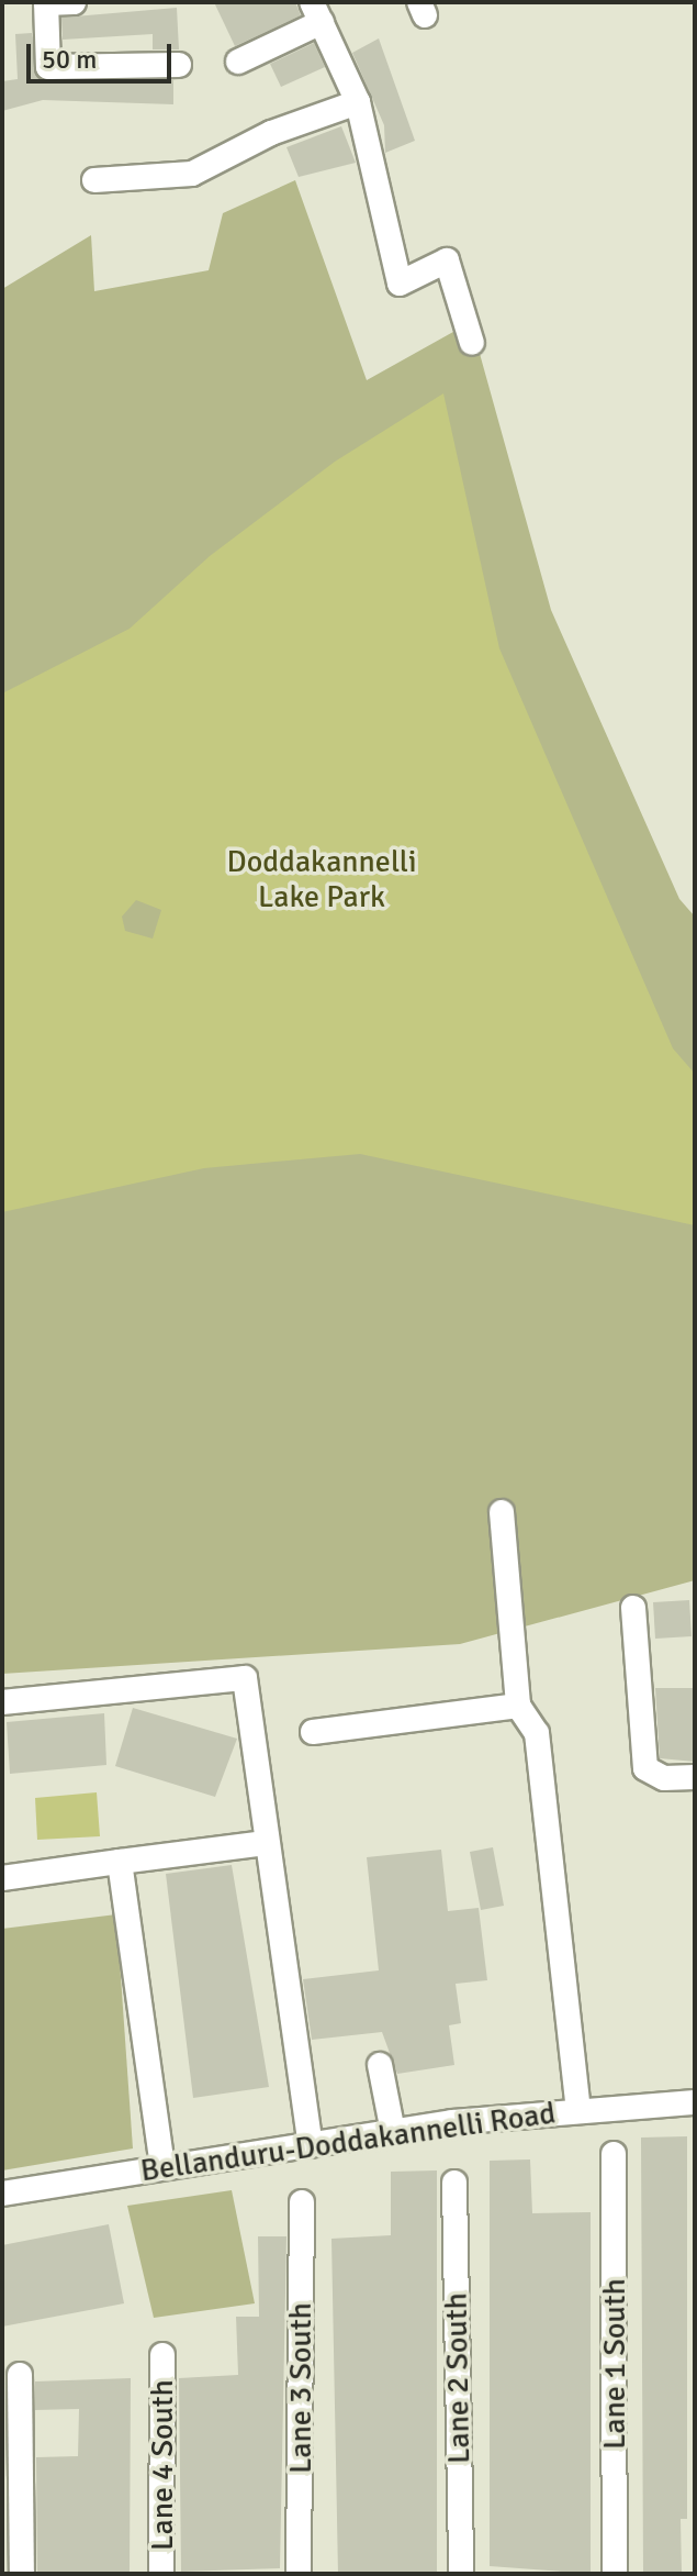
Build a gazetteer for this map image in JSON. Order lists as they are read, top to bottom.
{
  "streets": {
    "street": [
      "Bellanduru-Doddakannelli Road",
      "Lane 1 South",
      "Lane 2 South",
      "Lane 3 South",
      "Lane 4 South"
    ]
  },
  "parks": ["Doddakannelli Lake Park"],
  "scale_bar": "50 m"
}
